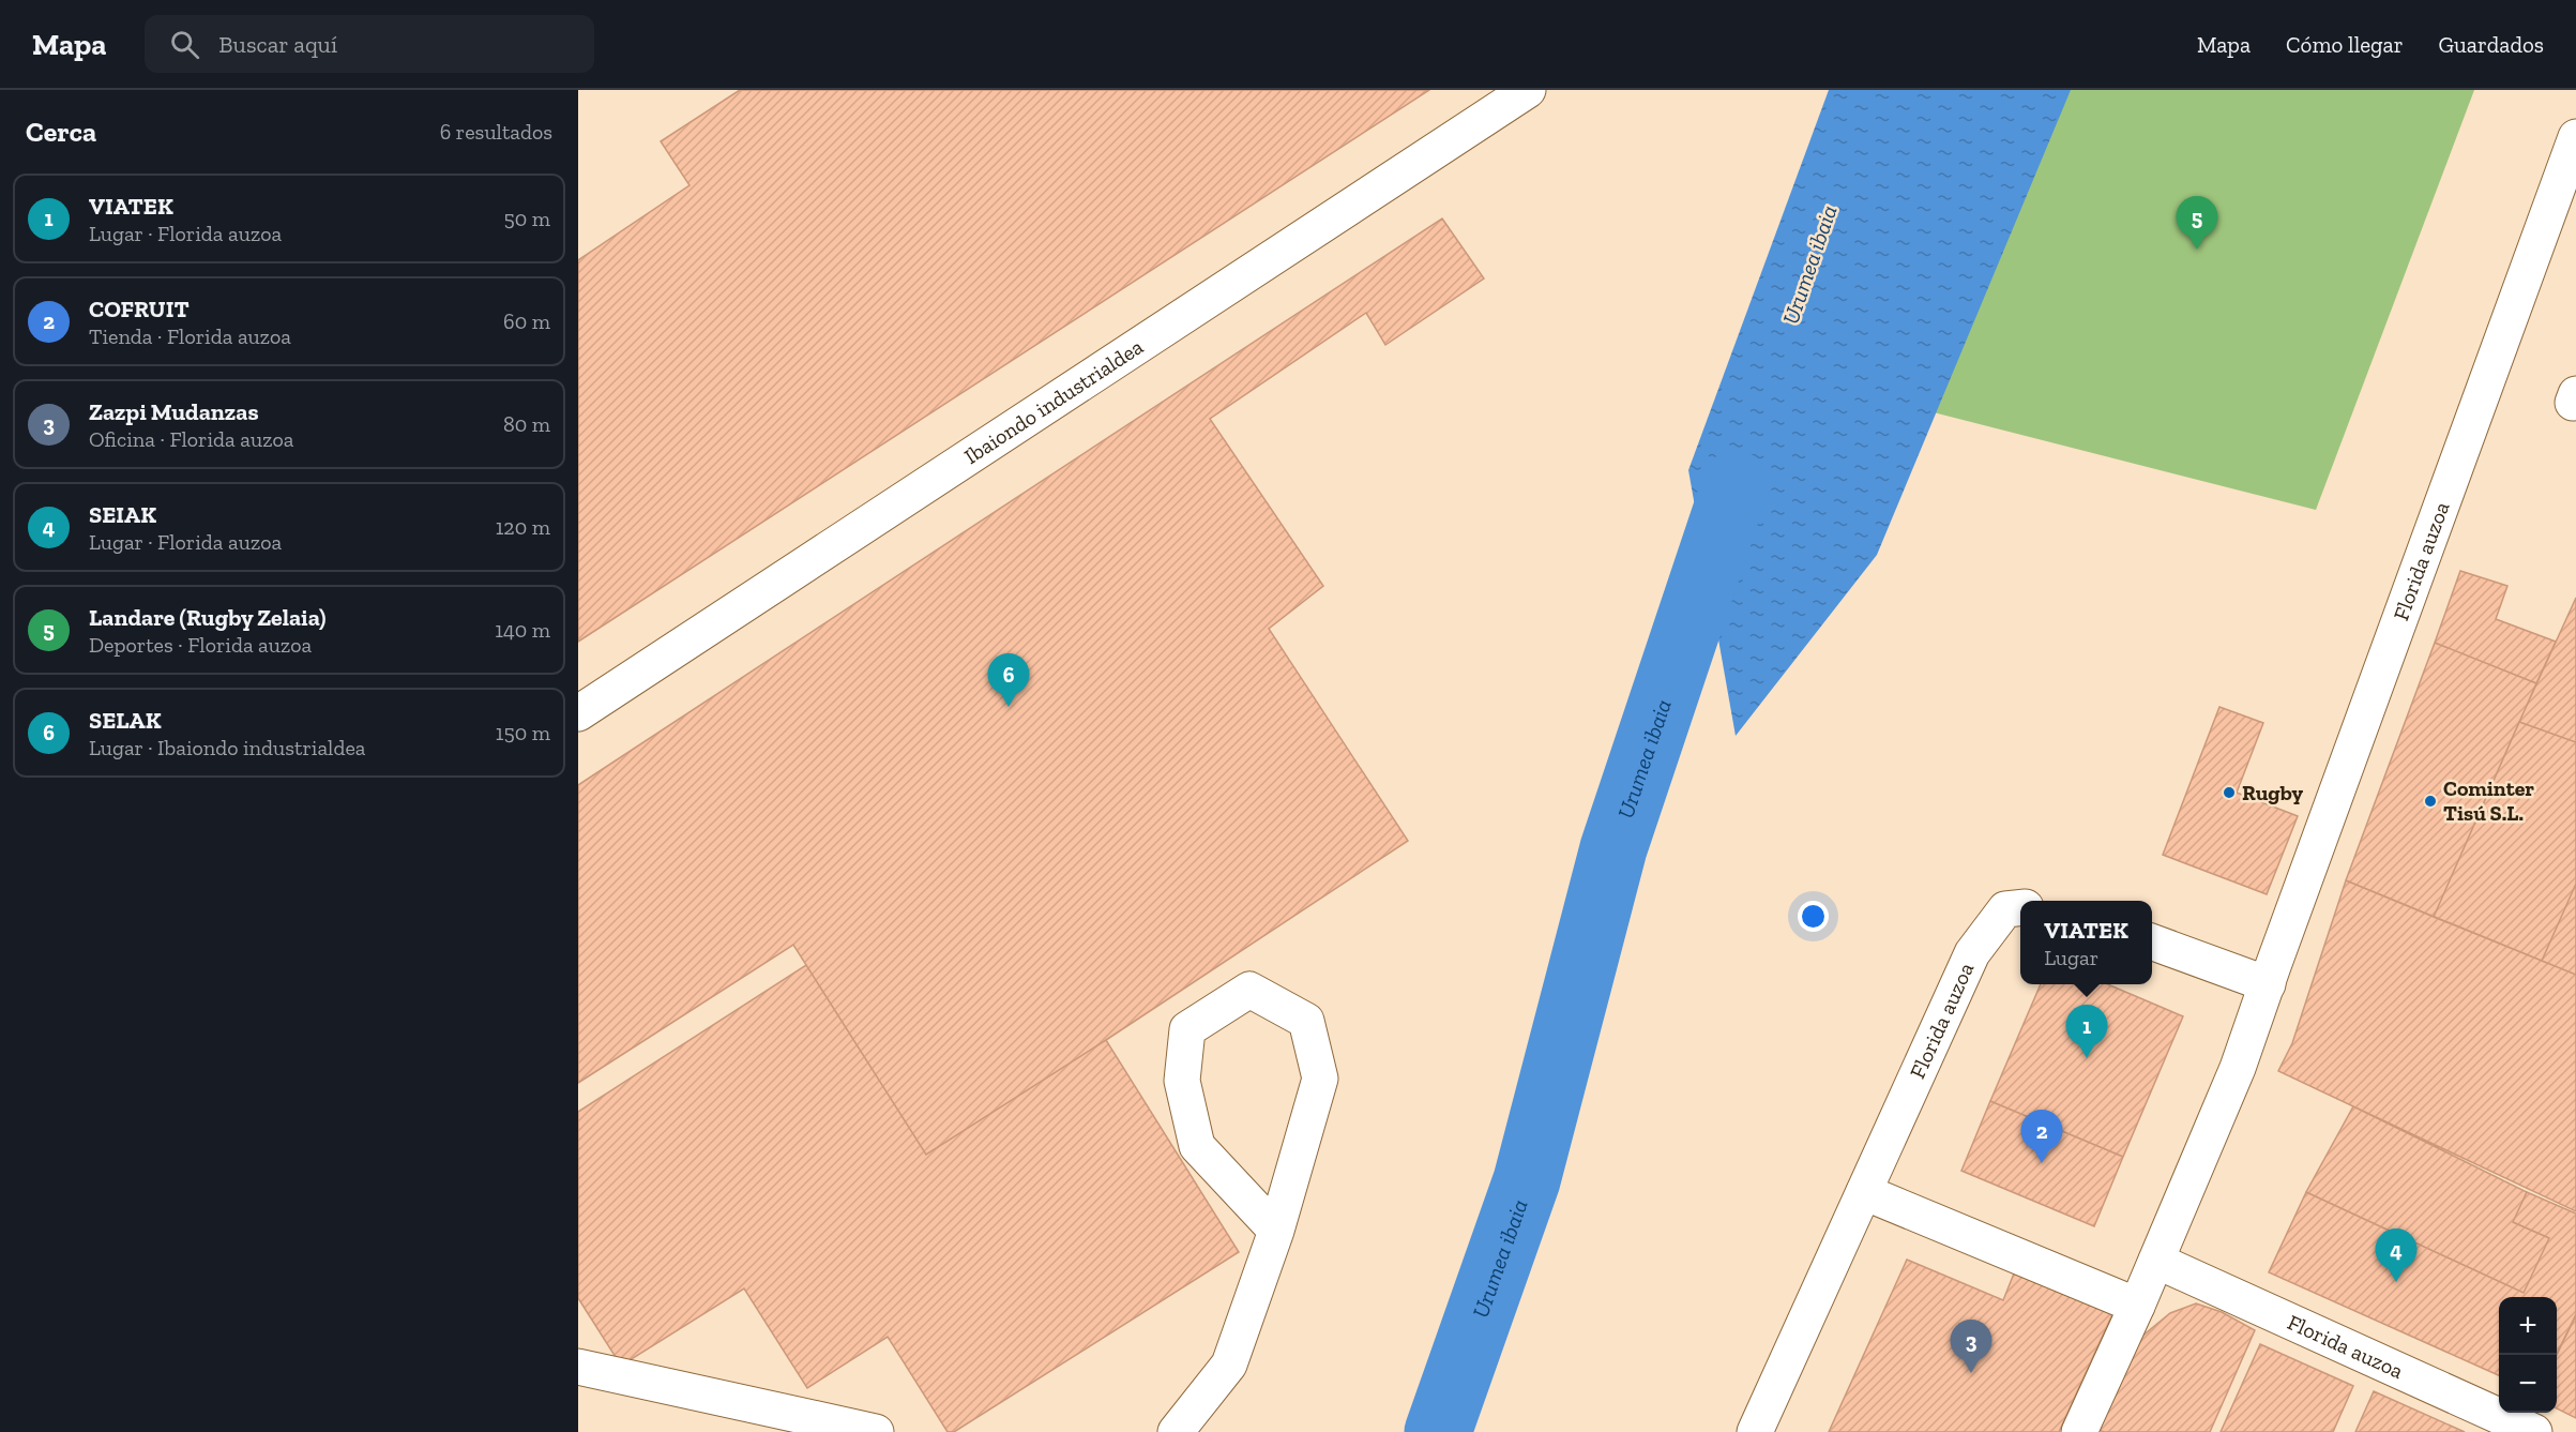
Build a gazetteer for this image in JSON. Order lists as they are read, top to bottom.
{
  "streets": {
    "street": ["Ibaiondo industrialdea", "Florida auzoa"]
  },
  "water": ["Urumea ibaia"],
  "places": ["Rugby", "Cominter Tisú S.L."],
  "page": {
    "header": "Mapa",
    "search": "Buscar aquí",
    "nav": ["Mapa", "Cómo llegar", "Guardados"],
    "heading": ["Cerca", "6 resultados"],
    "list": [
      {
        "mark": "1",
        "name": "VIATEK",
        "note": "Lugar · Florida auzoa",
        "value": "50 m"
      },
      {
        "mark": "2",
        "name": "COFRUIT",
        "note": "Tienda · Florida auzoa",
        "value": "60 m"
      },
      {
        "mark": "3",
        "name": "Zazpi Mudanzas",
        "note": "Oficina · Florida auzoa",
        "value": "80 m"
      },
      {
        "mark": "4",
        "name": "SEIAK",
        "note": "Lugar · Florida auzoa",
        "value": "120 m"
      },
      {
        "mark": "5",
        "name": "Landare (Rugby Zelaia)",
        "note": "Deportes · Florida auzoa",
        "value": "140 m"
      },
      {
        "mark": "6",
        "name": "SELAK",
        "note": "Lugar · Ibaiondo industrialdea",
        "value": "150 m"
      }
    ],
    "pins": [
      "5",
      "6",
      "1",
      "2",
      "4",
      "3"
    ],
    "popup": ["VIATEK", "Lugar"],
    "map_buttons": ["+", "−"]
  }
}
